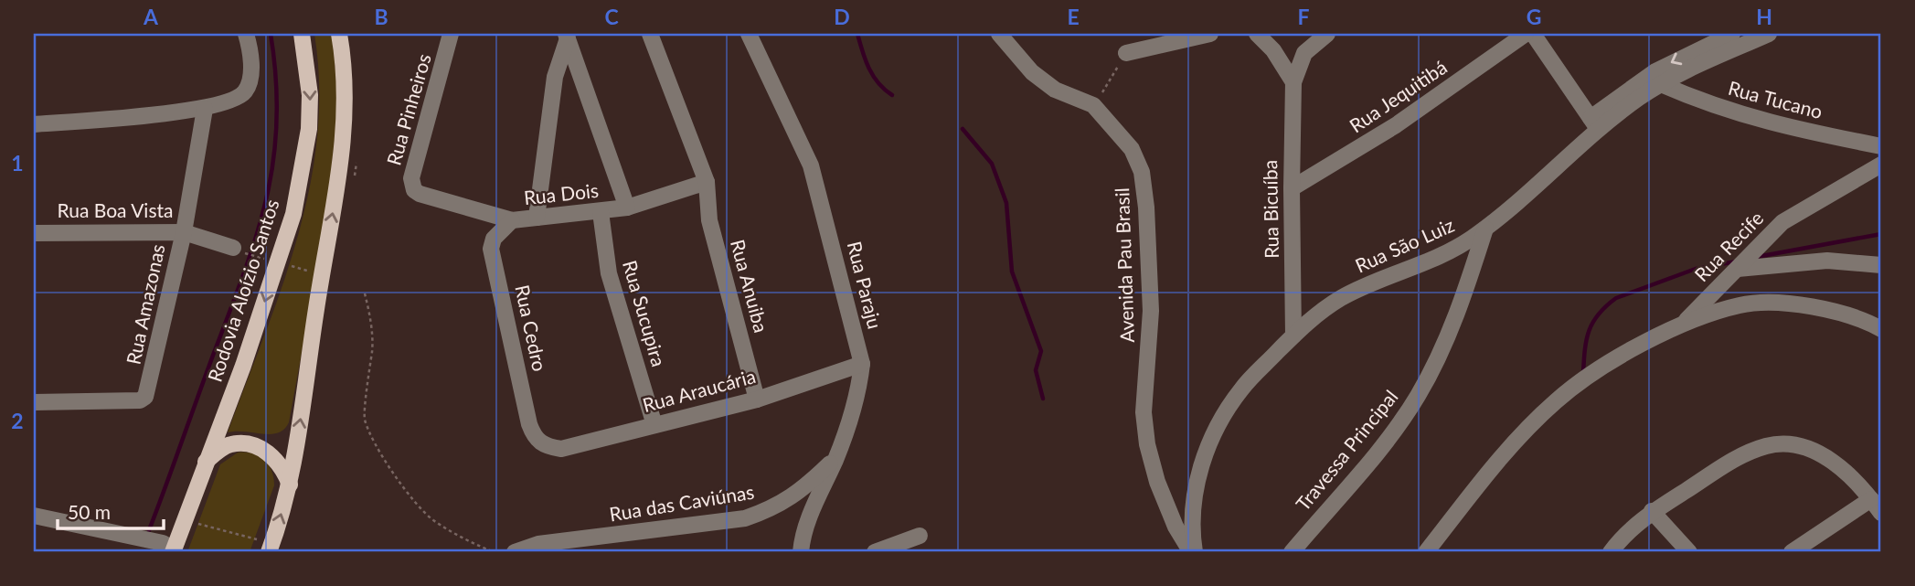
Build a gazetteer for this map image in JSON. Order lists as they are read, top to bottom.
{
  "streets": {
    "main road": ["Rodovia Aloízio Santos"],
    "street": [
      "Rua Jequitibá",
      "Rua Tucano",
      "Rua Pinheiros",
      "Rua Dois",
      "Rua Bicuíba",
      "Rua Boa Vista",
      "Rua São Luiz",
      "Rua Recife",
      "Avenida Pau Brasil",
      "Rua Paraju",
      "Rua Anuiba",
      "Rua Amazonas",
      "Rua Sucupira",
      "Rua Cedro",
      "Rua Araucária",
      "Travessa Principal",
      "Rua das Caviúnas"
    ]
  },
  "crossings": [
    ["Rua Jequitibá", "Rua Bicuíba"],
    ["Rua Tucano", "Rua São Luiz"],
    ["Rua Pinheiros", "Rua Dois"],
    ["Rua Dois", "Rua Anuiba"],
    ["Rua Dois", "Rua Sucupira"],
    ["Rua Dois", "Rua Cedro"],
    ["Rua Bicuíba", "Rua São Luiz"],
    ["Rua Boa Vista", "Rua Amazonas"],
    ["Rua São Luiz", "Avenida Pau Brasil"],
    ["Rua São Luiz", "Travessa Principal"],
    ["Rua Paraju", "Rua Araucária"],
    ["Rua Paraju", "Rua das Caviúnas"],
    ["Rua Anuiba", "Rua Araucária"],
    ["Rua Sucupira", "Rua Araucária"],
    ["Rua Cedro", "Rua Araucária"]
  ],
  "scale_bar": "50 m",
  "grid": {
    "columns": [
      "A",
      "B",
      "C",
      "D",
      "E",
      "F",
      "G",
      "H"
    ],
    "rows": ["1", "2"]
  }
}
